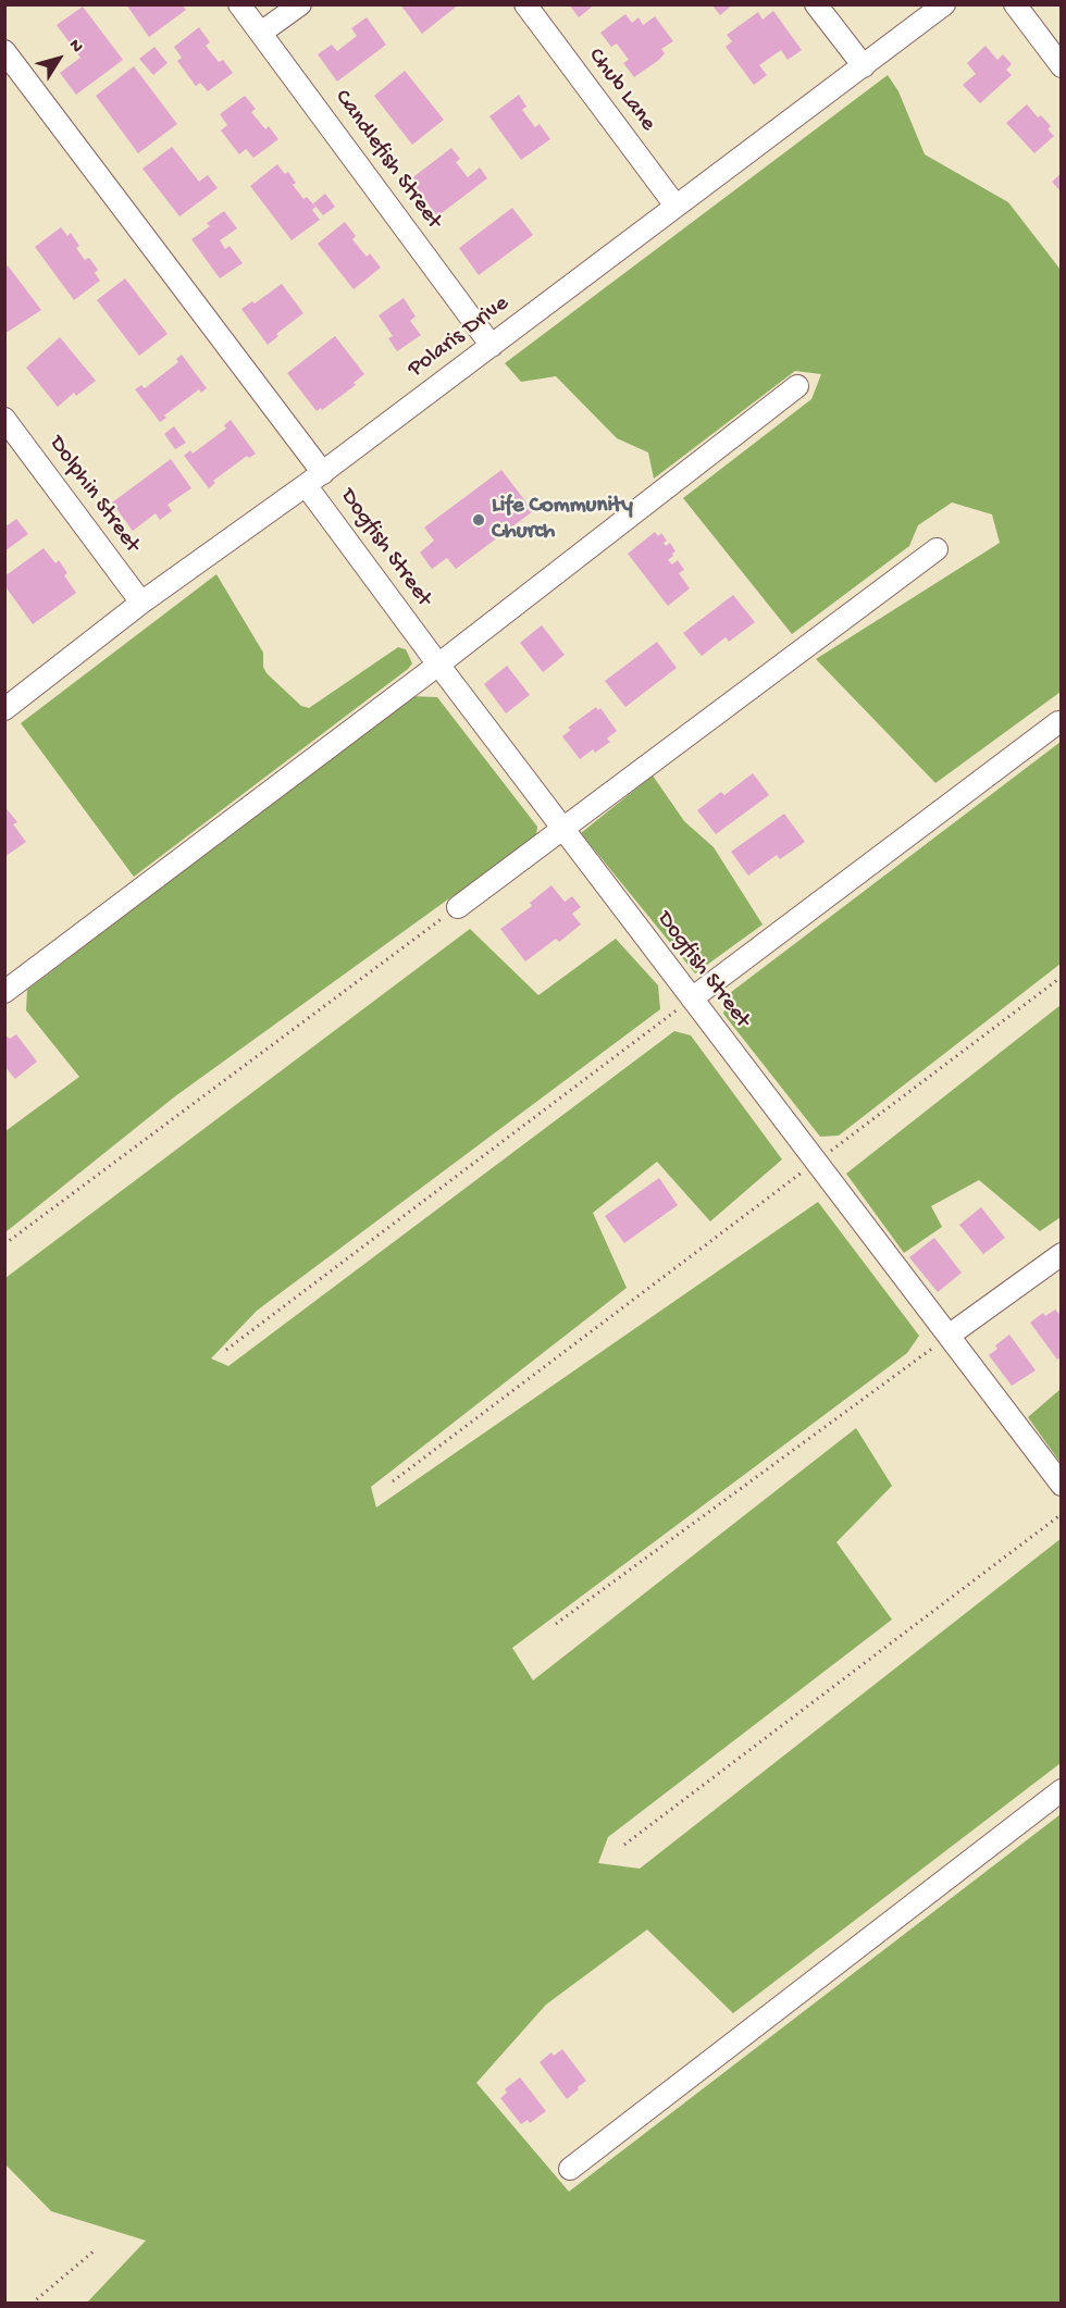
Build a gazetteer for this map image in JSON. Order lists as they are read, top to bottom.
{
  "streets": {
    "street": [
      "Chub Lane",
      "Candlefish Street",
      "Polaris Drive",
      "Dolphin Street",
      "Dogfish Street"
    ]
  },
  "crossings": [
    ["Chub Lane", "Polaris Drive"],
    ["Candlefish Street", "Polaris Drive"],
    ["Polaris Drive", "Dolphin Street"],
    ["Polaris Drive", "Dogfish Street"]
  ],
  "places": ["Life Community Church"],
  "north": "top right"
}
